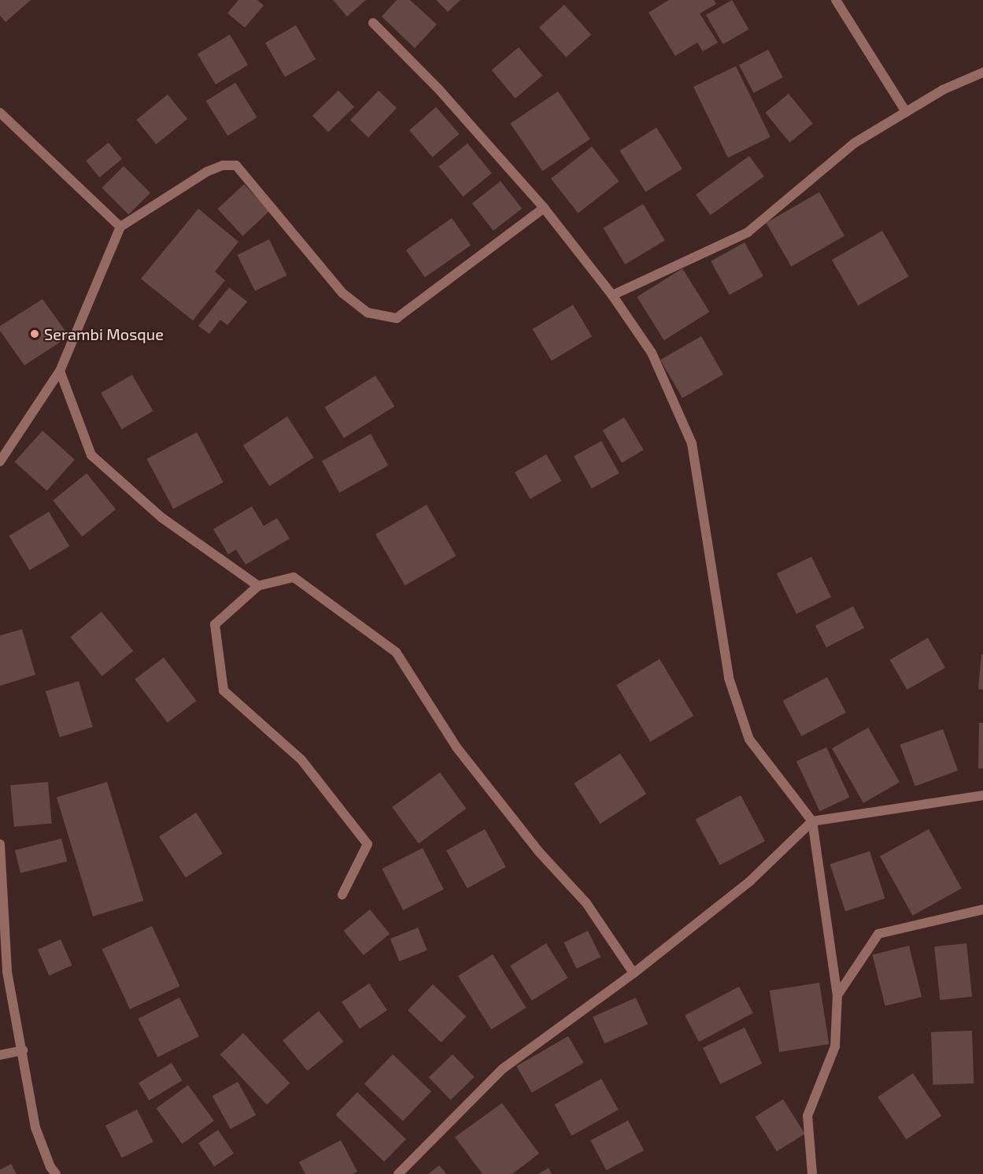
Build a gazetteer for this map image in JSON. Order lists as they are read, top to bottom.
{
  "places": ["Serambi Mosque"]
}
